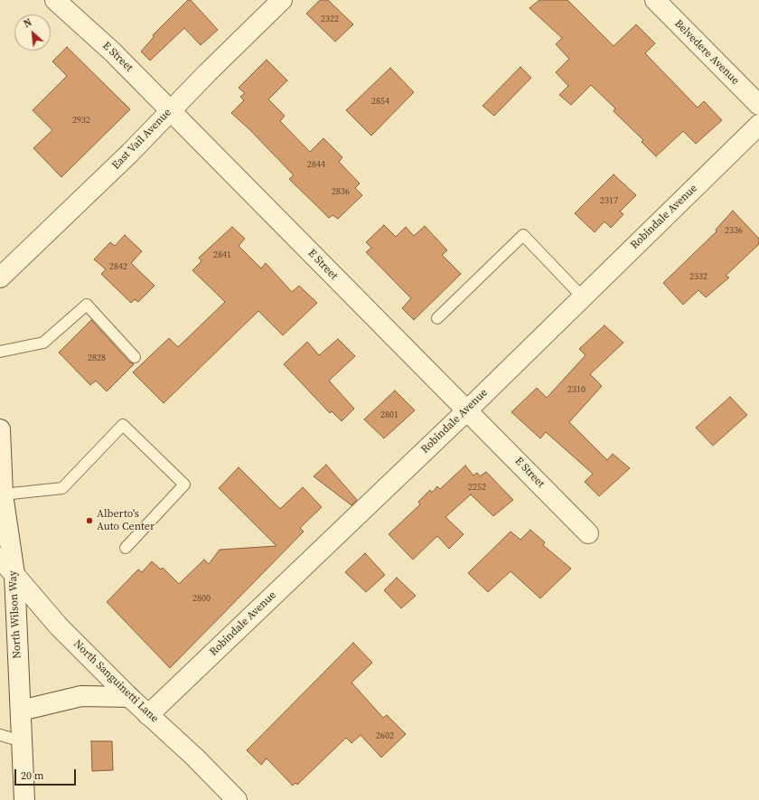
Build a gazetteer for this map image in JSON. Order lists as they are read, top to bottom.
{
  "streets": {
    "street": [
      "Belvedere Avenue",
      "E Street",
      "East Vail Avenue",
      "Robindale Avenue",
      "North Wilson Way",
      "North Sanguinetti Lane"
    ]
  },
  "crossings": [
    ["E Street", "East Vail Avenue"],
    ["E Street", "Robindale Avenue"],
    ["Robindale Avenue", "North Sanguinetti Lane"],
    ["North Wilson Way", "North Sanguinetti Lane"]
  ],
  "places": ["Alberto's Auto Center"],
  "house_numbers": [
    "2322",
    "2854",
    "2932",
    "2844",
    "2836",
    "2317",
    "2336",
    "2841",
    "2842",
    "2332",
    "2828",
    "2310",
    "2801",
    "2252",
    "2800",
    "2602"
  ],
  "scale_bar": "20 m",
  "north": "top left"
}
